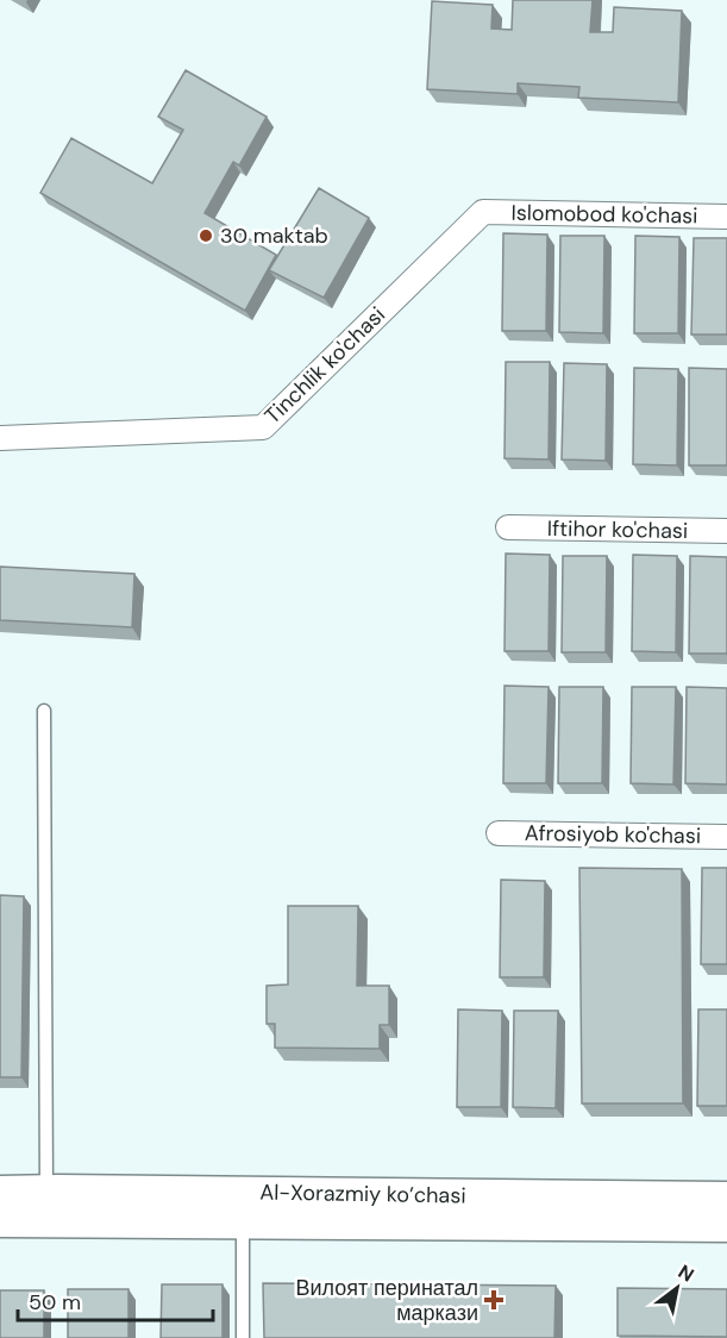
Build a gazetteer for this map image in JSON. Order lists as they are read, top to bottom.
{
  "streets": {
    "main road": ["Al-Xorazmiy ko’chasi"],
    "street": [
      "Islomobod ko'chasi",
      "Tinchlik ko'chasi",
      "Iftihor ko'chasi",
      "Afrosiyob ko'chasi"
    ]
  },
  "crossings": [
    ["Islomobod ko'chasi", "Tinchlik ko'chasi"]
  ],
  "places": {
    "other": ["30 maktab"],
    "health": ["Вилоят перинатал маркази"]
  },
  "scale_bar": "50 m",
  "north": "top right"
}
